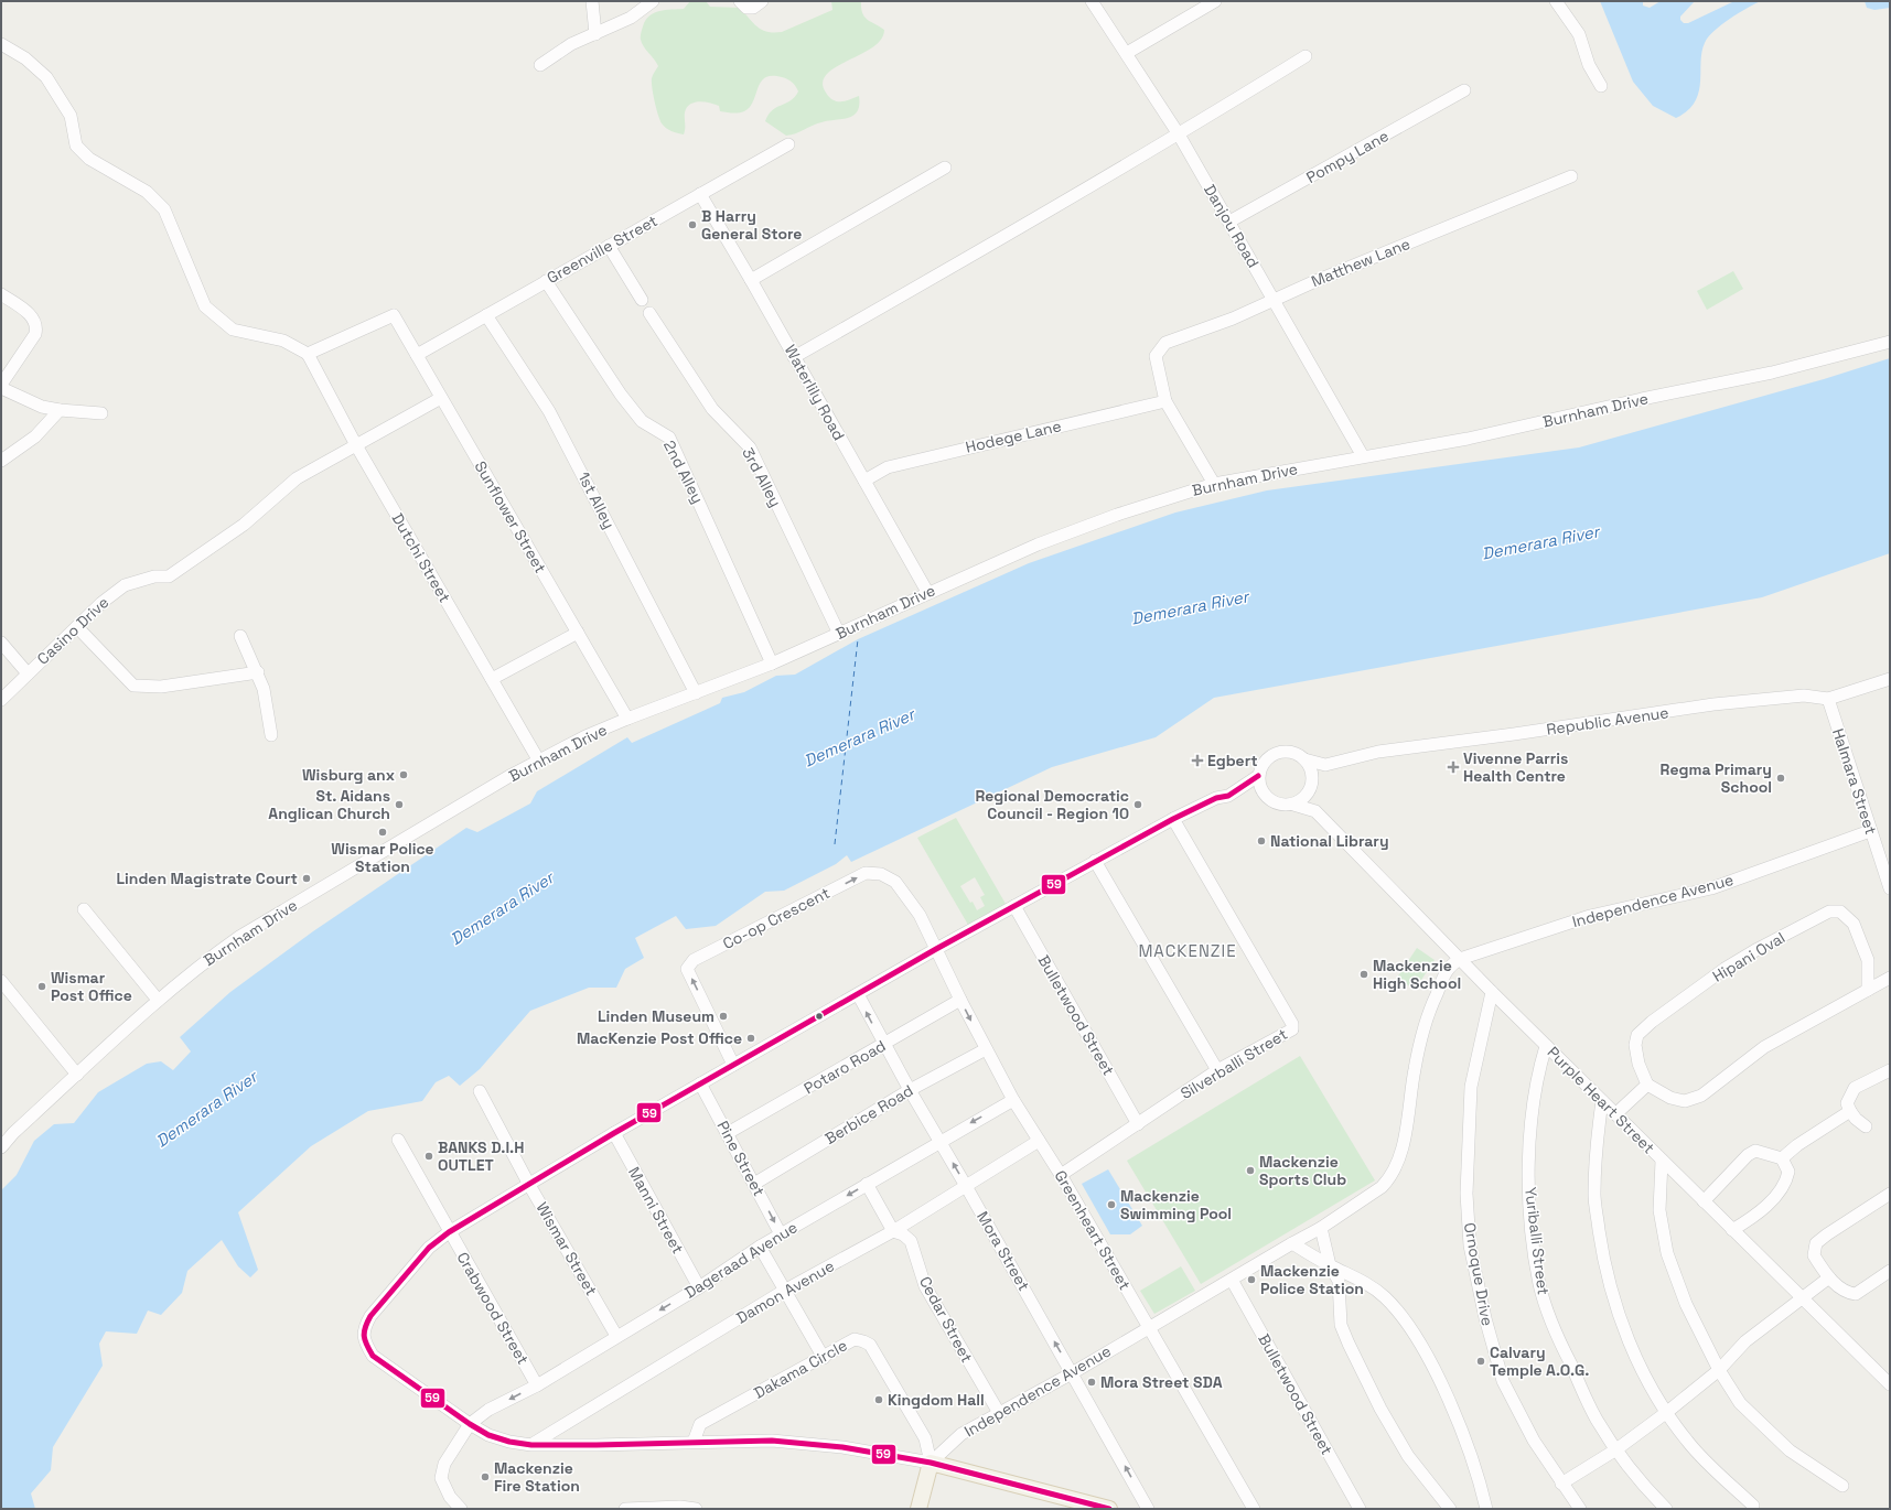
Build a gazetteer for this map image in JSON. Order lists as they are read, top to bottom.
{
  "streets": {
    "street": [
      "Pompy Lane",
      "Danjou Road",
      "Greenville Street",
      "Matthew Lane",
      "Waterlily Road",
      "Burnham Drive",
      "Hodege Lane",
      "2nd Alley",
      "3rd Alley",
      "1st Alley",
      "Sunflower Street",
      "Dutchi Street",
      "Casino Drive",
      "Republic Avenue",
      "Halmara Street",
      "Independence Avenue",
      "Co-op Crescent",
      "Hipani Oval",
      "Bulletwood Street",
      "Silverballi Street",
      "Potaro Road",
      "Purple Heart Street",
      "Berbice Road",
      "Pine Street",
      "Manni Street",
      "Greenheart Street",
      "Yuriballi Street",
      "Wismar Street",
      "Mora Street",
      "Dageraad Avenue",
      "Ornoque Drive",
      "Damon Avenue",
      "Crabwood Street",
      "Cedar Street",
      "Dakama Circle"
    ]
  },
  "crossings": [
    ["Pompy Lane", "Danjou Road"],
    ["Danjou Road", "Matthew Lane"],
    ["Danjou Road", "Burnham Drive"],
    ["Greenville Street", "Waterlily Road"],
    ["Greenville Street", "2nd Alley"],
    ["Greenville Street", "1st Alley"],
    ["Greenville Street", "Sunflower Street"],
    ["Matthew Lane", "Hodege Lane"],
    ["Waterlily Road", "Burnham Drive"],
    ["Waterlily Road", "Hodege Lane"],
    ["Burnham Drive", "2nd Alley"],
    ["Burnham Drive", "3rd Alley"],
    ["Burnham Drive", "1st Alley"],
    ["Burnham Drive", "Sunflower Street"],
    ["Burnham Drive", "Dutchi Street"],
    ["Sunflower Street", "Dutchi Street"],
    ["Sunflower Street", "Casino Drive"],
    ["Dutchi Street", "Casino Drive"],
    ["Republic Avenue", "Halmara Street"],
    ["Republic Avenue", "Purple Heart Street"],
    ["Halmara Street", "Independence Avenue"],
    ["Independence Avenue", "Bulletwood Street"],
    ["Independence Avenue", "Purple Heart Street"],
    ["Independence Avenue", "Greenheart Street"],
    ["Independence Avenue", "Mora Street"],
    ["Independence Avenue", "Cedar Street"],
    ["Independence Avenue", "Dakama Circle"],
    ["Co-op Crescent", "Greenheart Street"],
    ["Bulletwood Street", "Silverballi Street"],
    ["Silverballi Street", "Greenheart Street"],
    ["Potaro Road", "Pine Street"],
    ["Potaro Road", "Greenheart Street"],
    ["Potaro Road", "Mora Street"],
    ["Purple Heart Street", "Yuriballi Street"],
    ["Purple Heart Street", "Ornoque Drive"],
    ["Berbice Road", "Pine Street"],
    ["Berbice Road", "Greenheart Street"],
    ["Berbice Road", "Mora Street"],
    ["Pine Street", "Dageraad Avenue"],
    ["Manni Street", "Dageraad Avenue"],
    ["Greenheart Street", "Dageraad Avenue"],
    ["Greenheart Street", "Damon Avenue"],
    ["Wismar Street", "Dageraad Avenue"],
    ["Mora Street", "Dageraad Avenue"],
    ["Mora Street", "Damon Avenue"],
    ["Dageraad Avenue", "Crabwood Street"],
    ["Dageraad Avenue", "Cedar Street"],
    ["Damon Avenue", "Cedar Street"]
  ],
  "one_way": ["Mora Street", "Dageraad Avenue"],
  "districts": ["MACKENZIE"],
  "water": ["Demerara River"],
  "places": {
    "other": [
      "B Harry General Store",
      "Wisburg anx",
      "Regma Primary School",
      "St. Aidans Anglican Church",
      "Regional Democratic Council - Region 10",
      "Wismar Police Station",
      "National Library",
      "Linden Magistrate Court",
      "Mackenzie High School",
      "Wismar Post Office",
      "Linden Museum",
      "MacKenzie Post Office",
      "BANKS D.I.H OUTLET",
      "Mackenzie Sports Club",
      "Mackenzie Swimming Pool",
      "Mackenzie Police Station",
      "Calvary Temple A.O.G.",
      "Mora Street SDA",
      "Kingdom Hall",
      "Mackenzie Fire Station"
    ],
    "health": ["Egbert", "Vivenne Parris Health Centre"]
  },
  "lines": ["transit line 59"]
}
